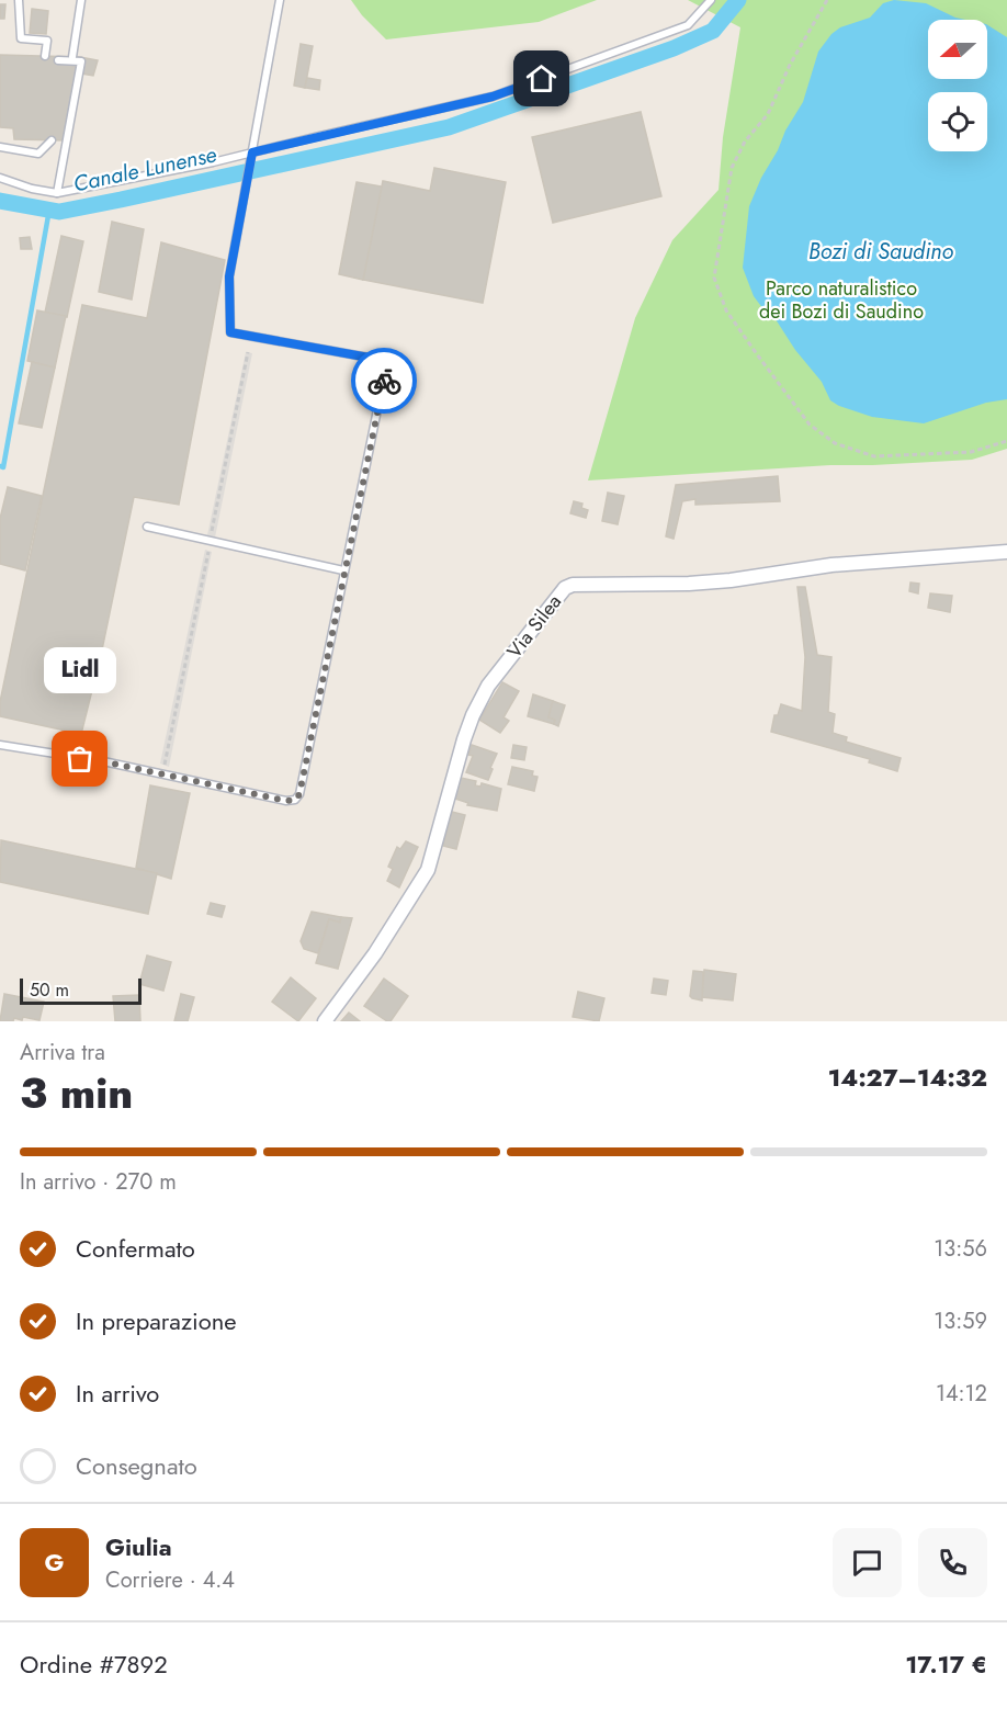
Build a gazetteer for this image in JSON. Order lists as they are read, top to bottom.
{
  "streets": {
    "street": ["Via Silea"]
  },
  "water": ["Canale Lunense", "Bozi di Saudino"],
  "parks": ["Parco naturalistico dei Bozi di Saudino"],
  "places": ["Lidl"],
  "scale_bar": "50 m",
  "north": "left",
  "page": {
    "bubble": "Lidl",
    "scale": "50 m",
    "heading": ["3 min", "Arriva tra", "14:27–14:32"],
    "panel": [
      "Giulia",
      "Corriere · 4.4",
      "Ordine #7892",
      "17.17 €"
    ],
    "bar": "In arrivo · 270 m",
    "list": [
      ["Confermato", "13:56"],
      ["In preparazione", "13:59"],
      ["In arrivo", "14:12"],
      "Consegnato"
    ],
    "round": "G"
  }
}
